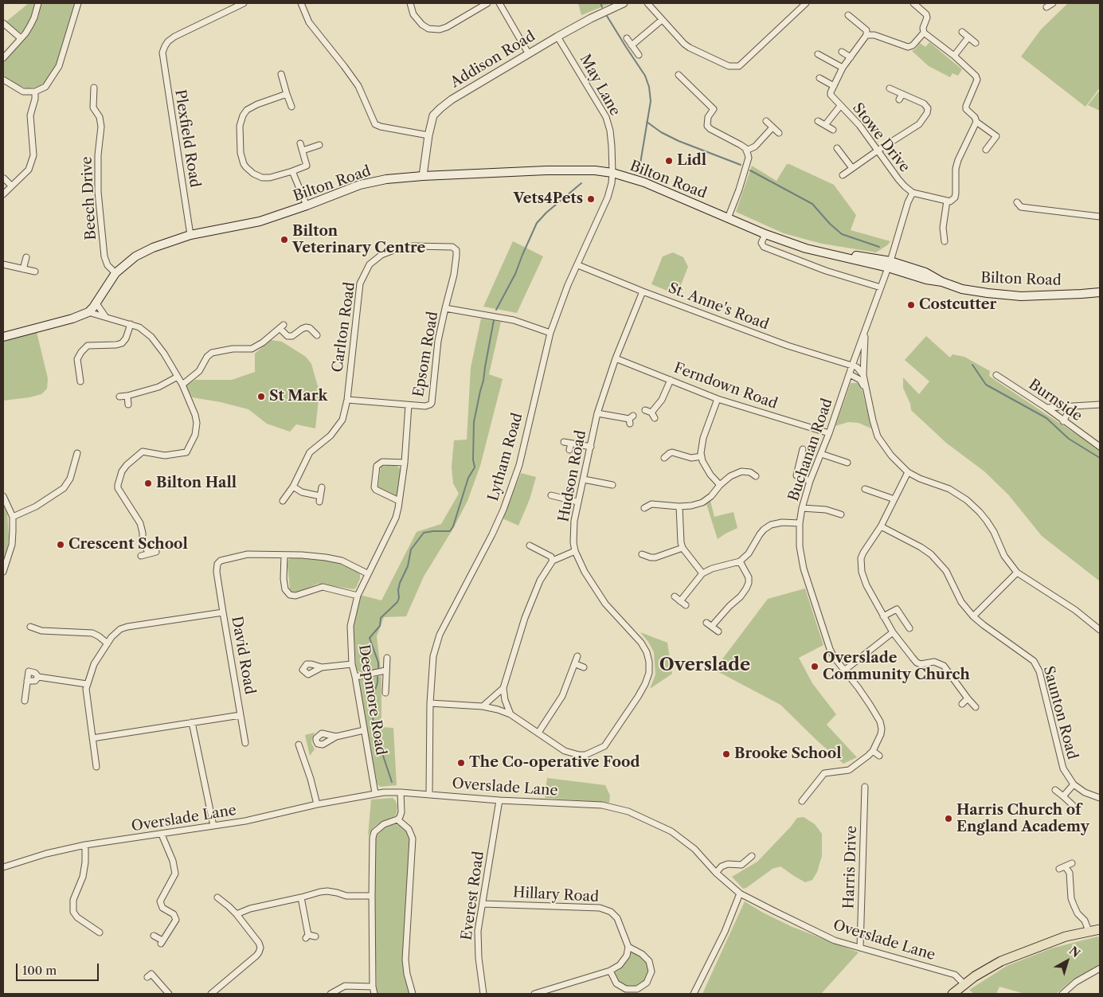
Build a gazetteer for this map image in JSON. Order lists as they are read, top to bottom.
{
  "streets": {
    "main road": ["Bilton Road"],
    "street": [
      "Addison Road",
      "May Lane",
      "Stowe Drive",
      "Plexfield Road",
      "Beech Drive",
      "St. Anne's Road",
      "Carlton Road",
      "Epsom Road",
      "Ferndown Road",
      "Burnside",
      "Buchanan Road",
      "Lytham Road",
      "Hudson Road",
      "David Road",
      "Deepmore Road",
      "Saunton Road",
      "Overslade Lane",
      "Harris Drive",
      "Hillary Road",
      "Everest Road"
    ]
  },
  "crossings": [
    ["Addison Road", "May Lane"],
    ["Addison Road", "Bilton Road"],
    ["May Lane", "Bilton Road"],
    ["May Lane", "Lytham Road"],
    ["Stowe Drive", "Buchanan Road"],
    ["Plexfield Road", "Bilton Road"],
    ["Bilton Road", "Beech Drive"],
    ["Bilton Road", "Buchanan Road"],
    ["Bilton Road", "Lytham Road"],
    ["St. Anne's Road", "Buchanan Road"],
    ["St. Anne's Road", "Lytham Road"],
    ["St. Anne's Road", "Hudson Road"],
    ["Carlton Road", "Epsom Road"],
    ["Epsom Road", "Lytham Road"],
    ["Epsom Road", "Deepmore Road"],
    ["Ferndown Road", "Buchanan Road"],
    ["Ferndown Road", "Hudson Road"],
    ["Lytham Road", "Overslade Lane"],
    ["Deepmore Road", "Overslade Lane"],
    ["Overslade Lane", "Harris Drive"],
    ["Overslade Lane", "Everest Road"],
    ["Hillary Road", "Everest Road"]
  ],
  "districts": ["Overslade"],
  "places": [
    "Lidl",
    "Vets4Pets",
    "Bilton Veterinary Centre",
    "Costcutter",
    "St Mark",
    "Bilton Hall",
    "Crescent School",
    "Overslade Community Church",
    "Brooke School",
    "The Co-operative Food",
    "Harris Church of England Academy"
  ],
  "scale_bar": "100 m",
  "north": "top right"
}
